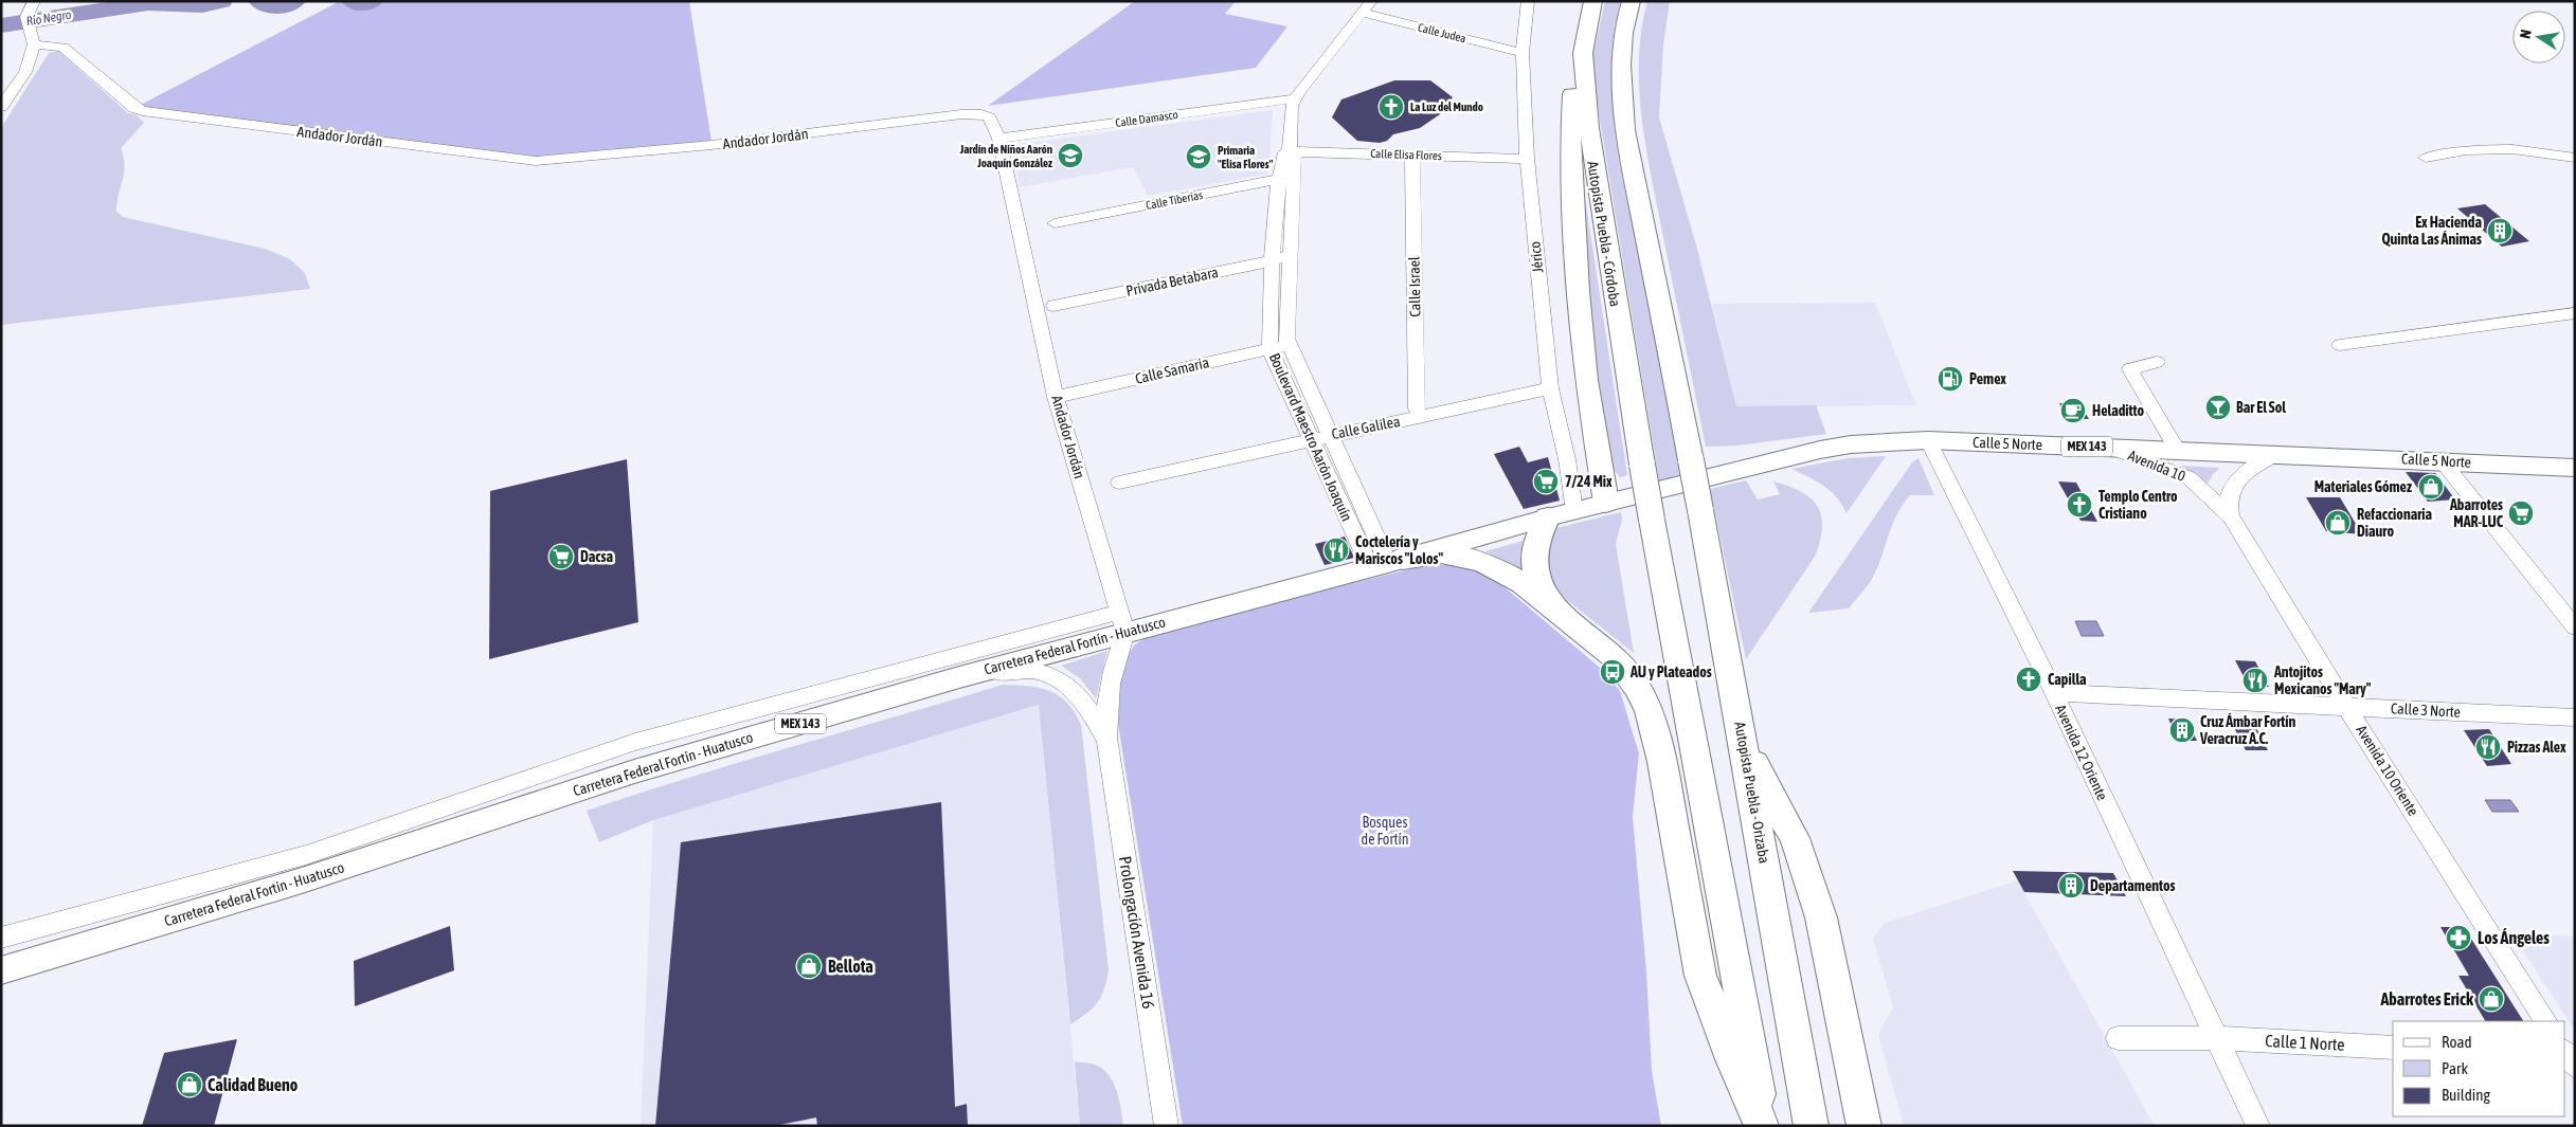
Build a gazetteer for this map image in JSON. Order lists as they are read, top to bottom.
{
  "streets": {
    "highway": ["Autopista Puebla - Córdoba", "Autopista Puebla - Orizaba"],
    "main road": ["Calle 5 Norte", "MEX 143", "Carretera Federal Fortín - Huatusco"],
    "street": [
      "Calle Judea",
      "Calle Damasco",
      "Andador Jordán",
      "Calle Elisa Flores",
      "Calle Tiberias",
      "Jérico",
      "Privada Betabara",
      "Calle Israel",
      "Calle Samaria",
      "Calle Galilea",
      "Boulevard Maestro Aarón Joaquín",
      "Avenida 10",
      "Calle 3 Norte",
      "Avenida 12 Oriente",
      "Avenida 10 Oriente",
      "Prolongación Avenida 16",
      "Calle 1 Norte"
    ]
  },
  "crossings": [
    ["Calle Judea", "Jérico"],
    ["Calle Damasco", "Andador Jordán"],
    ["Calle Damasco", "Boulevard Maestro Aarón Joaquín"],
    ["Andador Jordán", "Calle Samaria"],
    ["Andador Jordán", "Carretera Federal Fortín - Huatusco"],
    ["Andador Jordán", "Prolongación Avenida 16"],
    ["Calle Elisa Flores", "Jérico"],
    ["Calle Elisa Flores", "Calle Israel"],
    ["Calle Elisa Flores", "Boulevard Maestro Aarón Joaquín"],
    ["Calle Tiberias", "Boulevard Maestro Aarón Joaquín"],
    ["Jérico", "Calle Galilea"],
    ["Jérico", "Carretera Federal Fortín - Huatusco"],
    ["Privada Betabara", "Boulevard Maestro Aarón Joaquín"],
    ["Calle Israel", "Calle Galilea"],
    ["Calle Samaria", "Boulevard Maestro Aarón Joaquín"],
    ["Calle Galilea", "Boulevard Maestro Aarón Joaquín"],
    ["Boulevard Maestro Aarón Joaquín", "Carretera Federal Fortín - Huatusco"],
    ["Calle 5 Norte", "Avenida 10"],
    ["Calle 5 Norte", "Carretera Federal Fortín - Huatusco"],
    ["Calle 5 Norte", "Avenida 12 Oriente"],
    ["Avenida 10", "Avenida 10 Oriente"],
    ["Carretera Federal Fortín - Huatusco", "Prolongación Avenida 16"],
    ["Calle 3 Norte", "Avenida 12 Oriente"],
    ["Calle 3 Norte", "Avenida 10 Oriente"],
    ["Avenida 12 Oriente", "Calle 1 Norte"]
  ],
  "water": ["Río Negro"],
  "parks": ["Bosques de Fortín"],
  "places": {
    "church": ["La Luz del Mundo", "Templo Centro Cristiano", "Capilla"],
    "school or university": ["Jardín de Niños Aarón Joaquín González", "Primaria \"Elisa Flores\""],
    "building": ["Ex Hacienda Quinta Las Ánimas", "Cruz Ámbar Fortín Veracruz A.C.", "Departamentos"],
    "fuel station": ["Pemex"],
    "bar": ["Bar El Sol"],
    "cafe": ["Heladitto"],
    "supermarket": ["7/24 Mix", "Abarrotes MAR-LUC", "Dacsa"],
    "shop": [
      "Materiales Gómez",
      "Refaccionaria Diauro",
      "Bellota",
      "Abarrotes Erick",
      "Calidad Bueno"
    ],
    "restaurant": ["Coctelería y Mariscos \"Lolos\"", "Antojitos Mexicanos \"Mary\"", "Pizzas Alex"],
    "bus stop": ["AU y Plateados"],
    "pharmacy": ["Los Ángeles"]
  },
  "legend": ["Road", "Park", "Building"],
  "north": "left"
}
